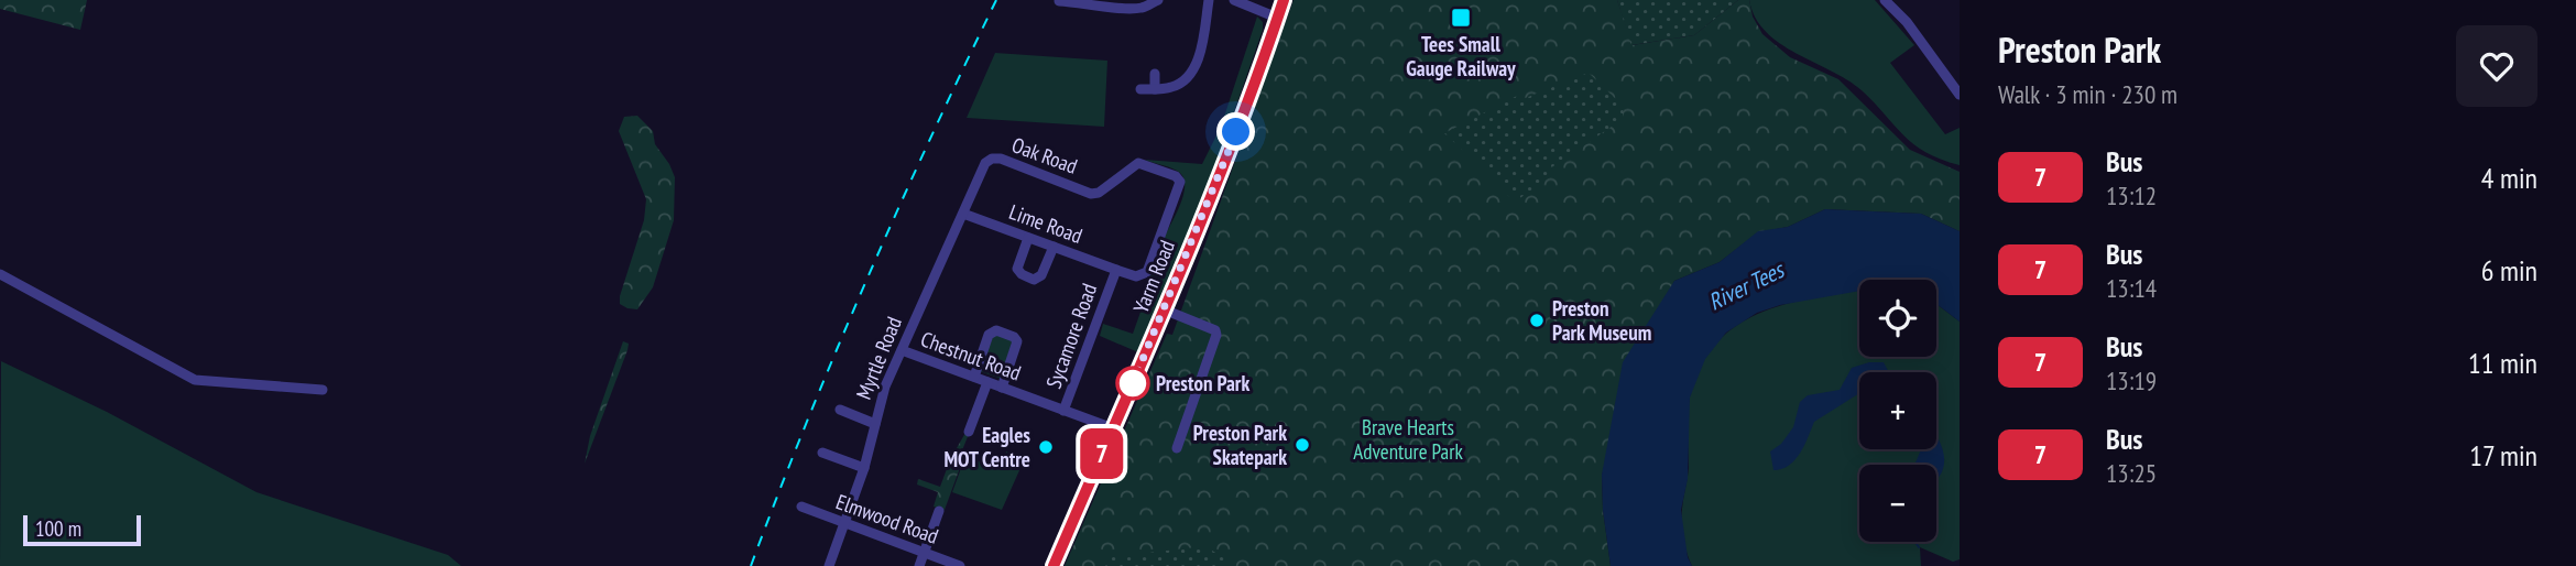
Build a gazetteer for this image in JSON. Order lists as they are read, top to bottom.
{
  "streets": {
    "main road": ["Yarm Road"],
    "street": [
      "Oak Road",
      "Lime Road",
      "Sycamore Road",
      "Chestnut Road",
      "Myrtle Road",
      "Elmwood Road"
    ]
  },
  "crossings": [
    ["Oak Road", "Lime Road"],
    ["Oak Road", "Sycamore Road"],
    ["Oak Road", "Myrtle Road"],
    ["Lime Road", "Sycamore Road"],
    ["Lime Road", "Myrtle Road"],
    ["Yarm Road", "Chestnut Road"],
    ["Sycamore Road", "Chestnut Road"],
    ["Chestnut Road", "Myrtle Road"],
    ["Myrtle Road", "Elmwood Road"]
  ],
  "water": ["River Tees"],
  "parks": ["Brave Hearts Adventure Park"],
  "places": {
    "transit": ["Tees Small Gauge Railway"],
    "other": [
      "Preston Park Museum",
      "Preston Park",
      "Preston Park Skatepark",
      "Eagles MOT Centre"
    ]
  },
  "lines": ["bus line 7"],
  "scale_bar": "100 m",
  "page": {
    "on_map": "7",
    "heading": ["Preston Park", "Walk · 3 min · 230 m"],
    "list": [
      {
        "mark": "7",
        "name": "Bus",
        "note": "13:12",
        "value": "4 min"
      },
      {
        "mark": "7",
        "name": "Bus",
        "note": "13:14",
        "value": "6 min"
      },
      {
        "mark": "7",
        "name": "Bus",
        "note": "13:19",
        "value": "11 min"
      },
      {
        "mark": "7",
        "name": "Bus",
        "note": "13:25",
        "value": "17 min"
      }
    ],
    "map_buttons": ["+", "−"],
    "scale": "100 m"
  }
}
